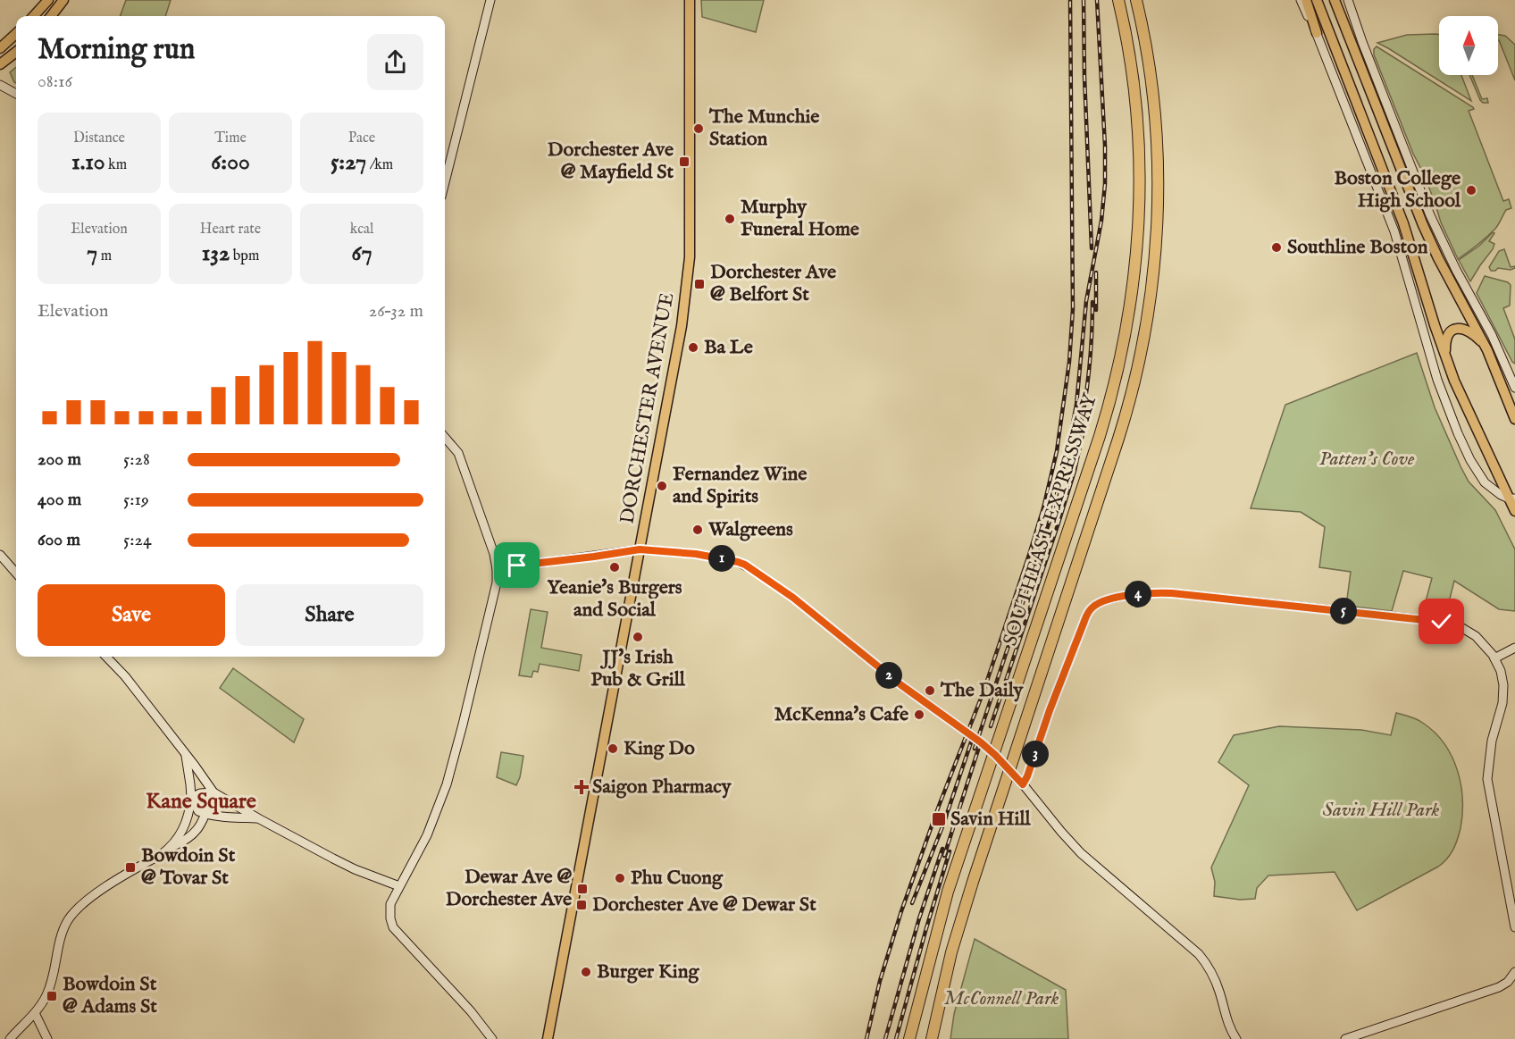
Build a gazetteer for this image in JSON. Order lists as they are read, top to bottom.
{
  "streets": {
    "highway": ["SOUTHEAST EXPRESSWAY"],
    "main road": ["DORCHESTER AVENUE"]
  },
  "districts": ["Kane Square"],
  "parks": ["Patten's Cove", "Savin Hill Park", "McConnell Park"],
  "places": {
    "other": [
      "The Munchie Station",
      "Boston College High School",
      "Murphy Funeral Home",
      "Southline Boston",
      "Ba Le",
      "Fernandez Wine and Spirits",
      "Walgreens",
      "Yeanie's Burgers and Social",
      "JJ's Irish Pub & Grill",
      "The Daily",
      "McKenna's Cafe",
      "King Do",
      "Phu Cuong",
      "Burger King"
    ],
    "transit": [
      "Dorchester Ave @ Mayfield St",
      "Dorchester Ave @ Belfort St",
      "Savin Hill",
      "Bowdoin St @ Tovar St",
      "Dewar Ave @ Dorchester Ave",
      "Dorchester Ave @ Dewar St",
      "Bowdoin St @ Adams St"
    ],
    "health": ["Saigon Pharmacy"]
  },
  "north": "top",
  "page": {
    "heading": ["Morning run", "08:16"],
    "stats": [
      ["Distance", "1.10 km"],
      ["Time", "6:00"],
      ["Pace", "5:27 /km"],
      ["Elevation", "7 m"],
      ["Heart rate", "132 bpm"],
      ["kcal", "67"]
    ],
    "chart": ["Elevation", "26–32 m"],
    "list": [
      {
        "name": "200 m",
        "note": "5:28"
      },
      {
        "name": "400 m",
        "note": "5:19"
      },
      {
        "name": "600 m",
        "note": "5:24"
      }
    ],
    "pins": [
      "1",
      "4",
      "5",
      "2",
      "3"
    ],
    "buttons": ["Save", "Share"]
  }
}
